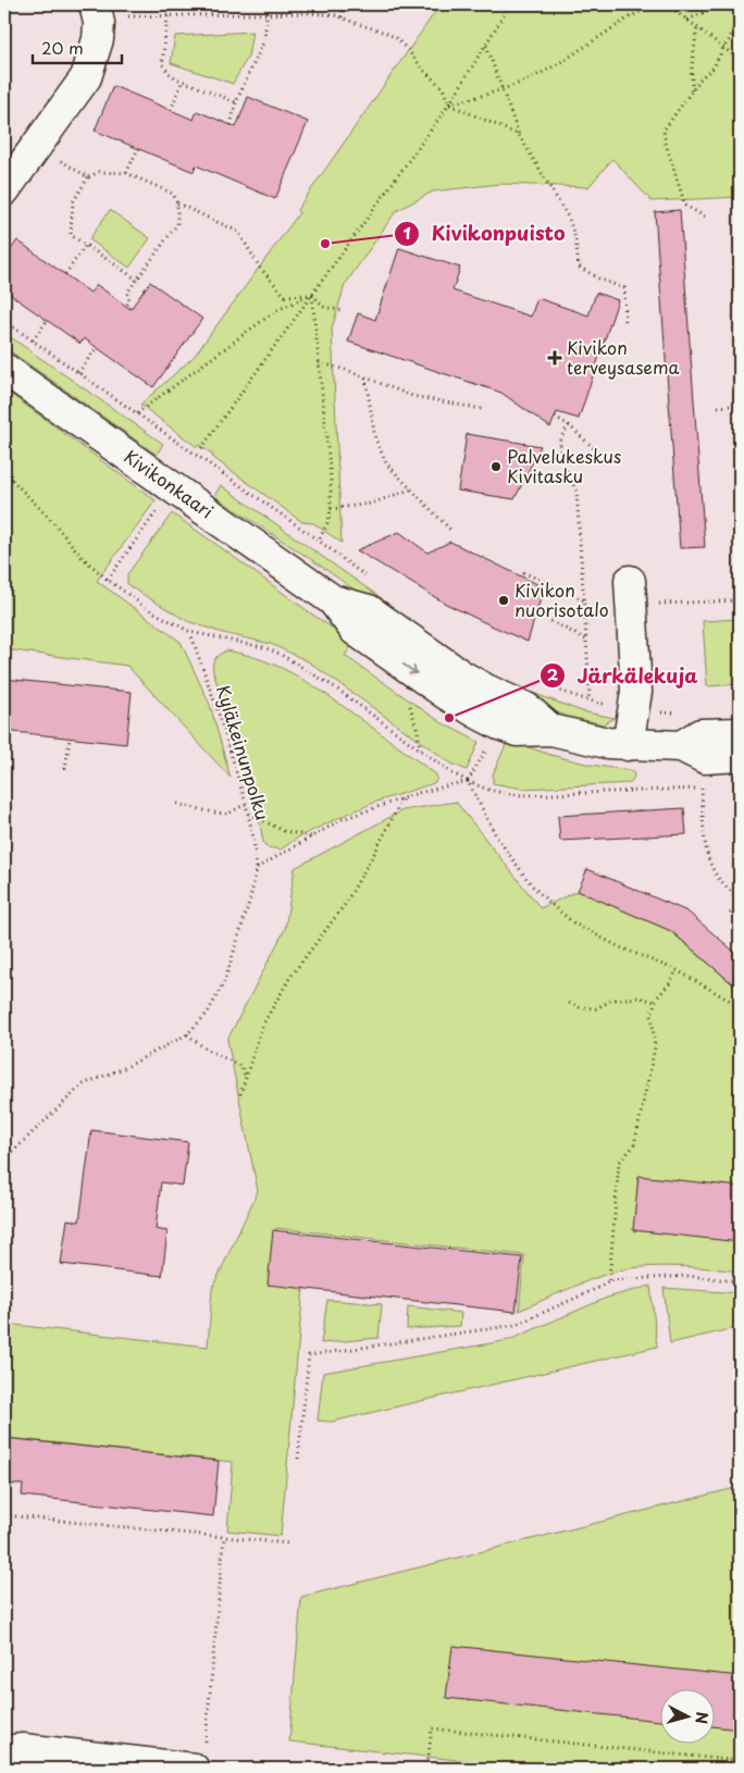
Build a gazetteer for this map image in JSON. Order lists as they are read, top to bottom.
{
  "streets": {
    "street": ["Kivikonkaari"],
    "path": ["Kyläkeinunpolku"]
  },
  "places": {
    "other": [
      "Kivikonpuisto",
      "Palvelukeskus Kivitasku",
      "Kivikon nuorisotalo",
      "Järkälekuja"
    ],
    "health": ["Kivikon terveysasema"]
  },
  "scale_bar": "20 m",
  "north": "right"
}
